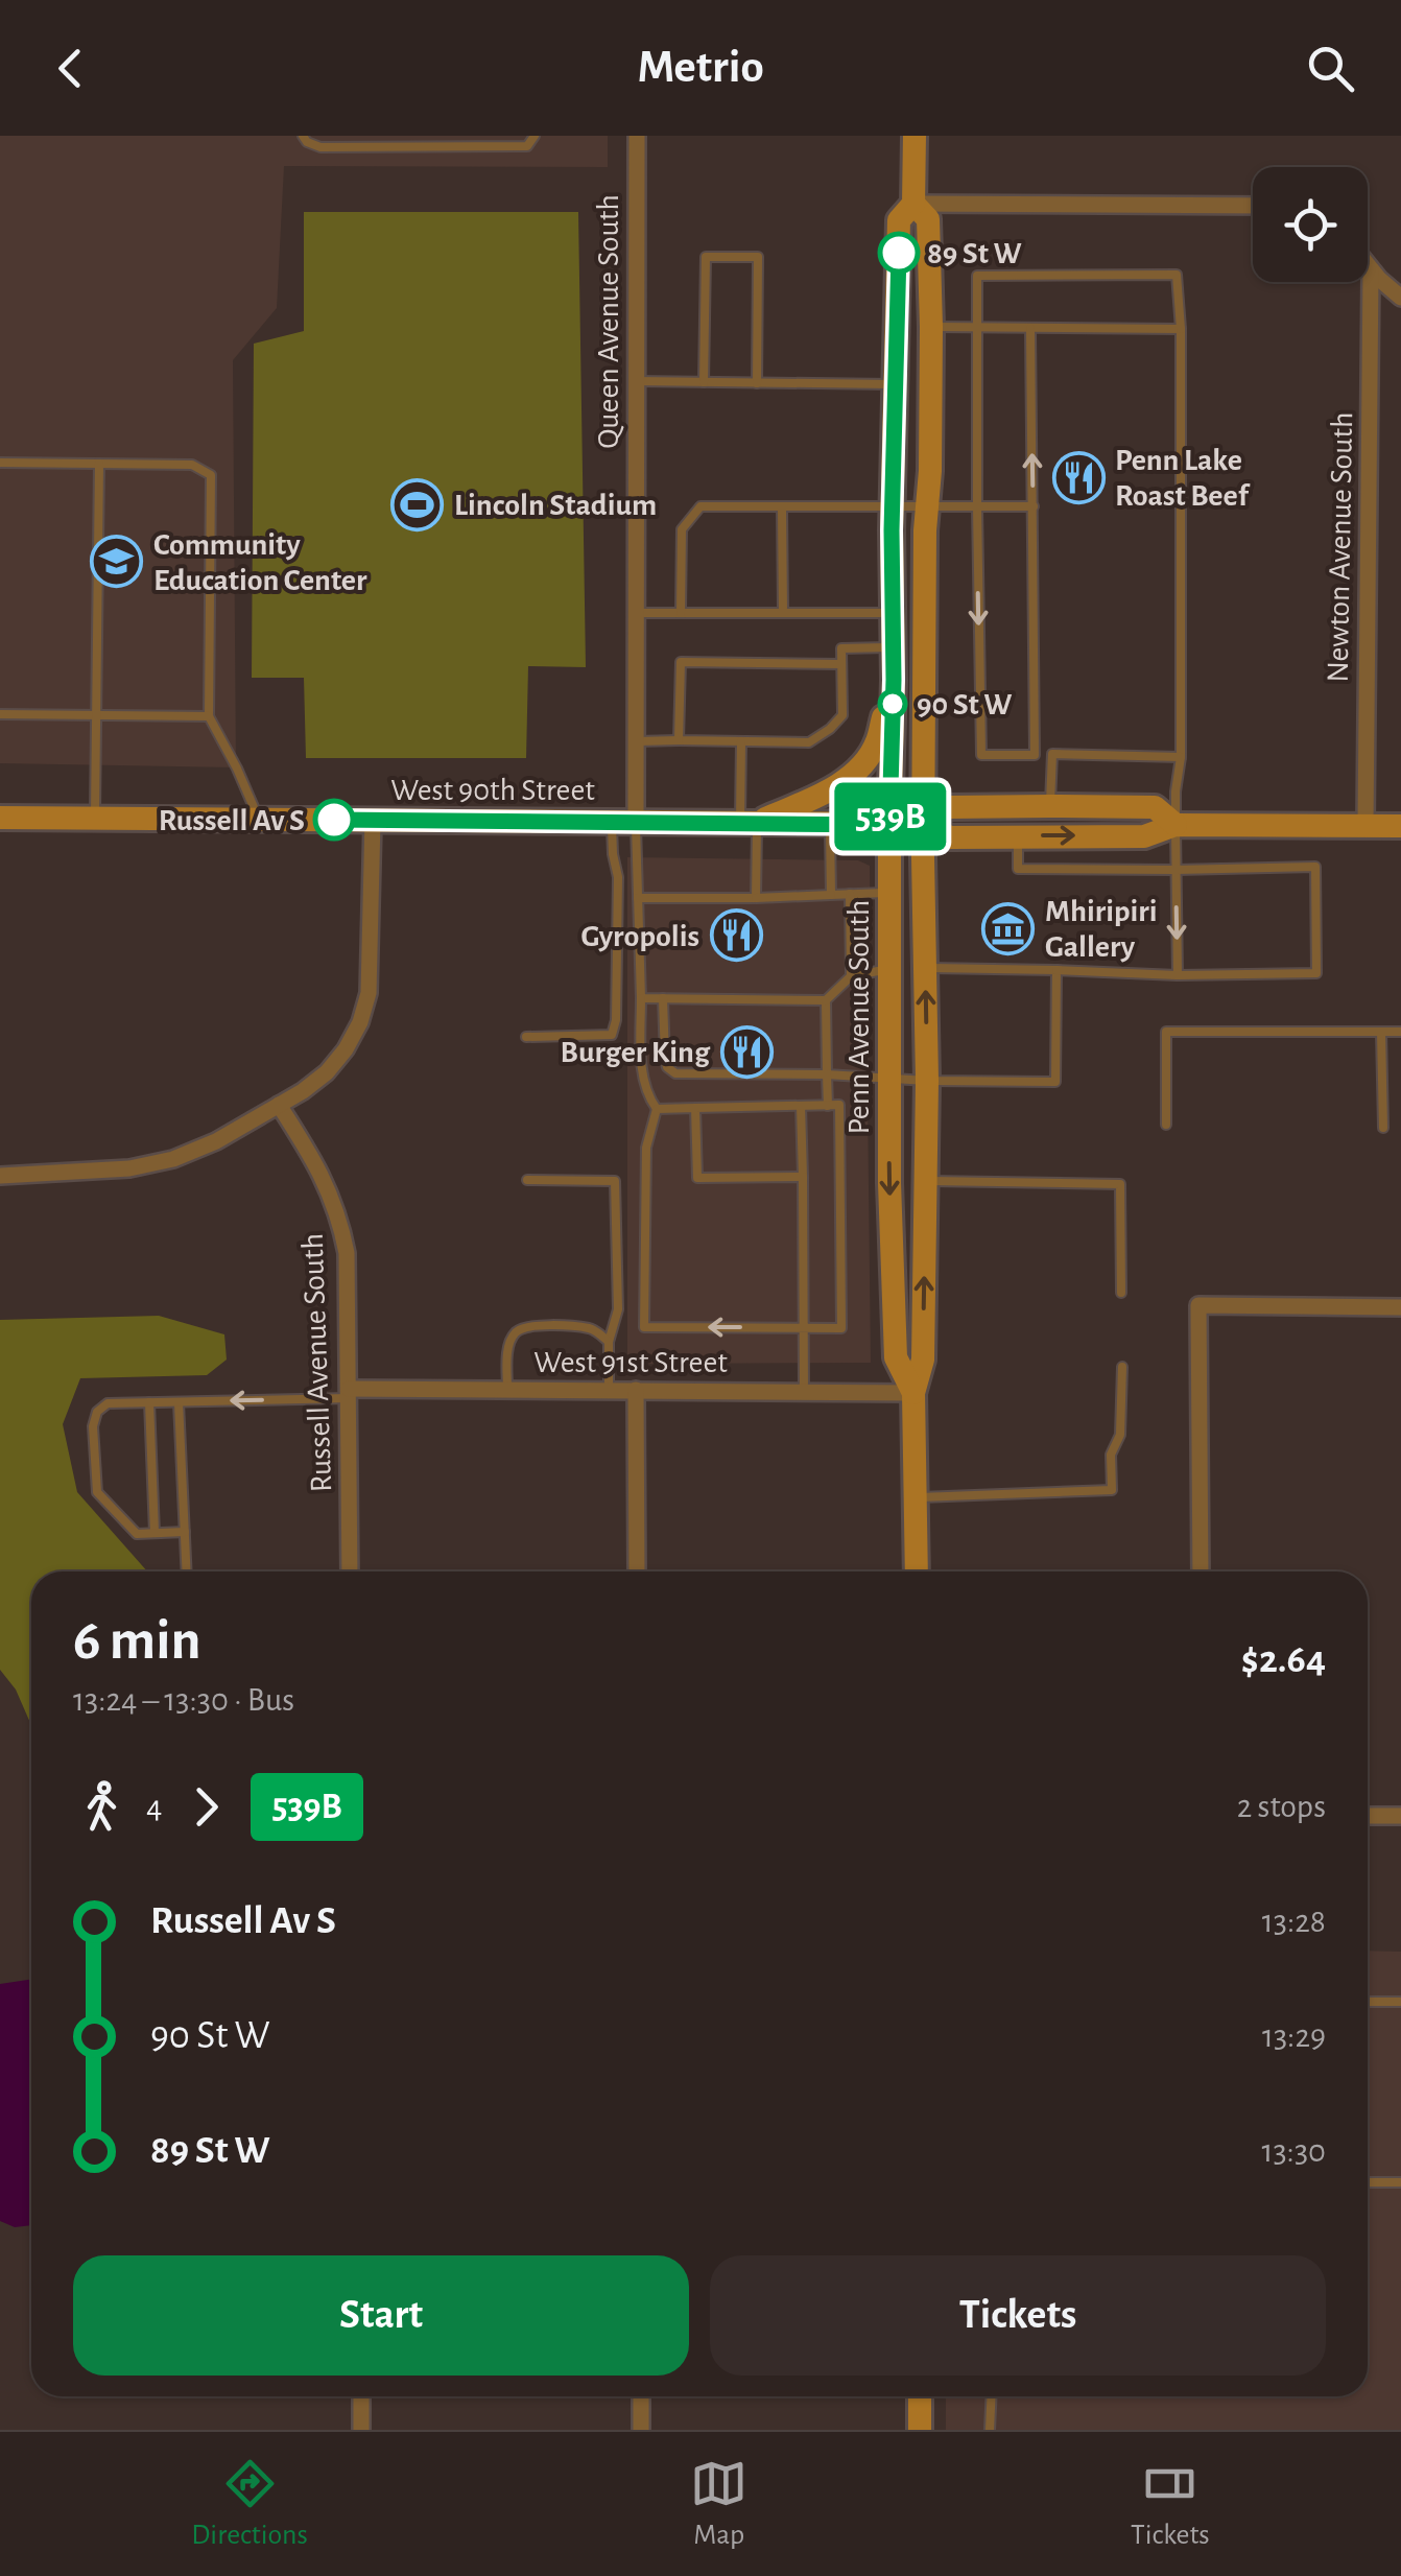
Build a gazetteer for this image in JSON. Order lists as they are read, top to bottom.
{
  "streets": {
    "main road": ["West 90th Street", "Penn Avenue South"],
    "street": [
      "Queen Avenue South",
      "Newton Avenue South",
      "West 91st Street",
      "Russell Avenue South"
    ]
  },
  "crossings": [
    ["Queen Avenue South", "West 90th Street"],
    ["Newton Avenue South", "West 90th Street"],
    ["West 90th Street", "Penn Avenue South"],
    ["Penn Avenue South", "West 91st Street"],
    ["West 91st Street", "Russell Avenue South"]
  ],
  "places": {
    "other": ["89 St W", "90 St W", "Russell Av S"],
    "restaurant": ["Penn Lake Roast Beef", "Gyropolis", "Burger King"],
    "sports": ["Lincoln Stadium"],
    "school or university": ["Community Education Center"],
    "museum": ["Mhiripiri Gallery"]
  },
  "lines": ["bus line 539B"],
  "page": {
    "header": "Metrio",
    "on_map": "539B",
    "heading": ["6 min", "13:24 – 13:30 · Bus", "$2.64"],
    "legs": ["4", "539B", "2 stops"],
    "list": [
      {
        "name": "Russell Av S",
        "value": "13:28"
      },
      {
        "name": "90 St W",
        "value": "13:29"
      },
      {
        "name": "89 St W",
        "value": "13:30"
      }
    ],
    "buttons": ["Start", "Tickets"],
    "tabs": ["Directions", "Map", "Tickets"]
  }
}
